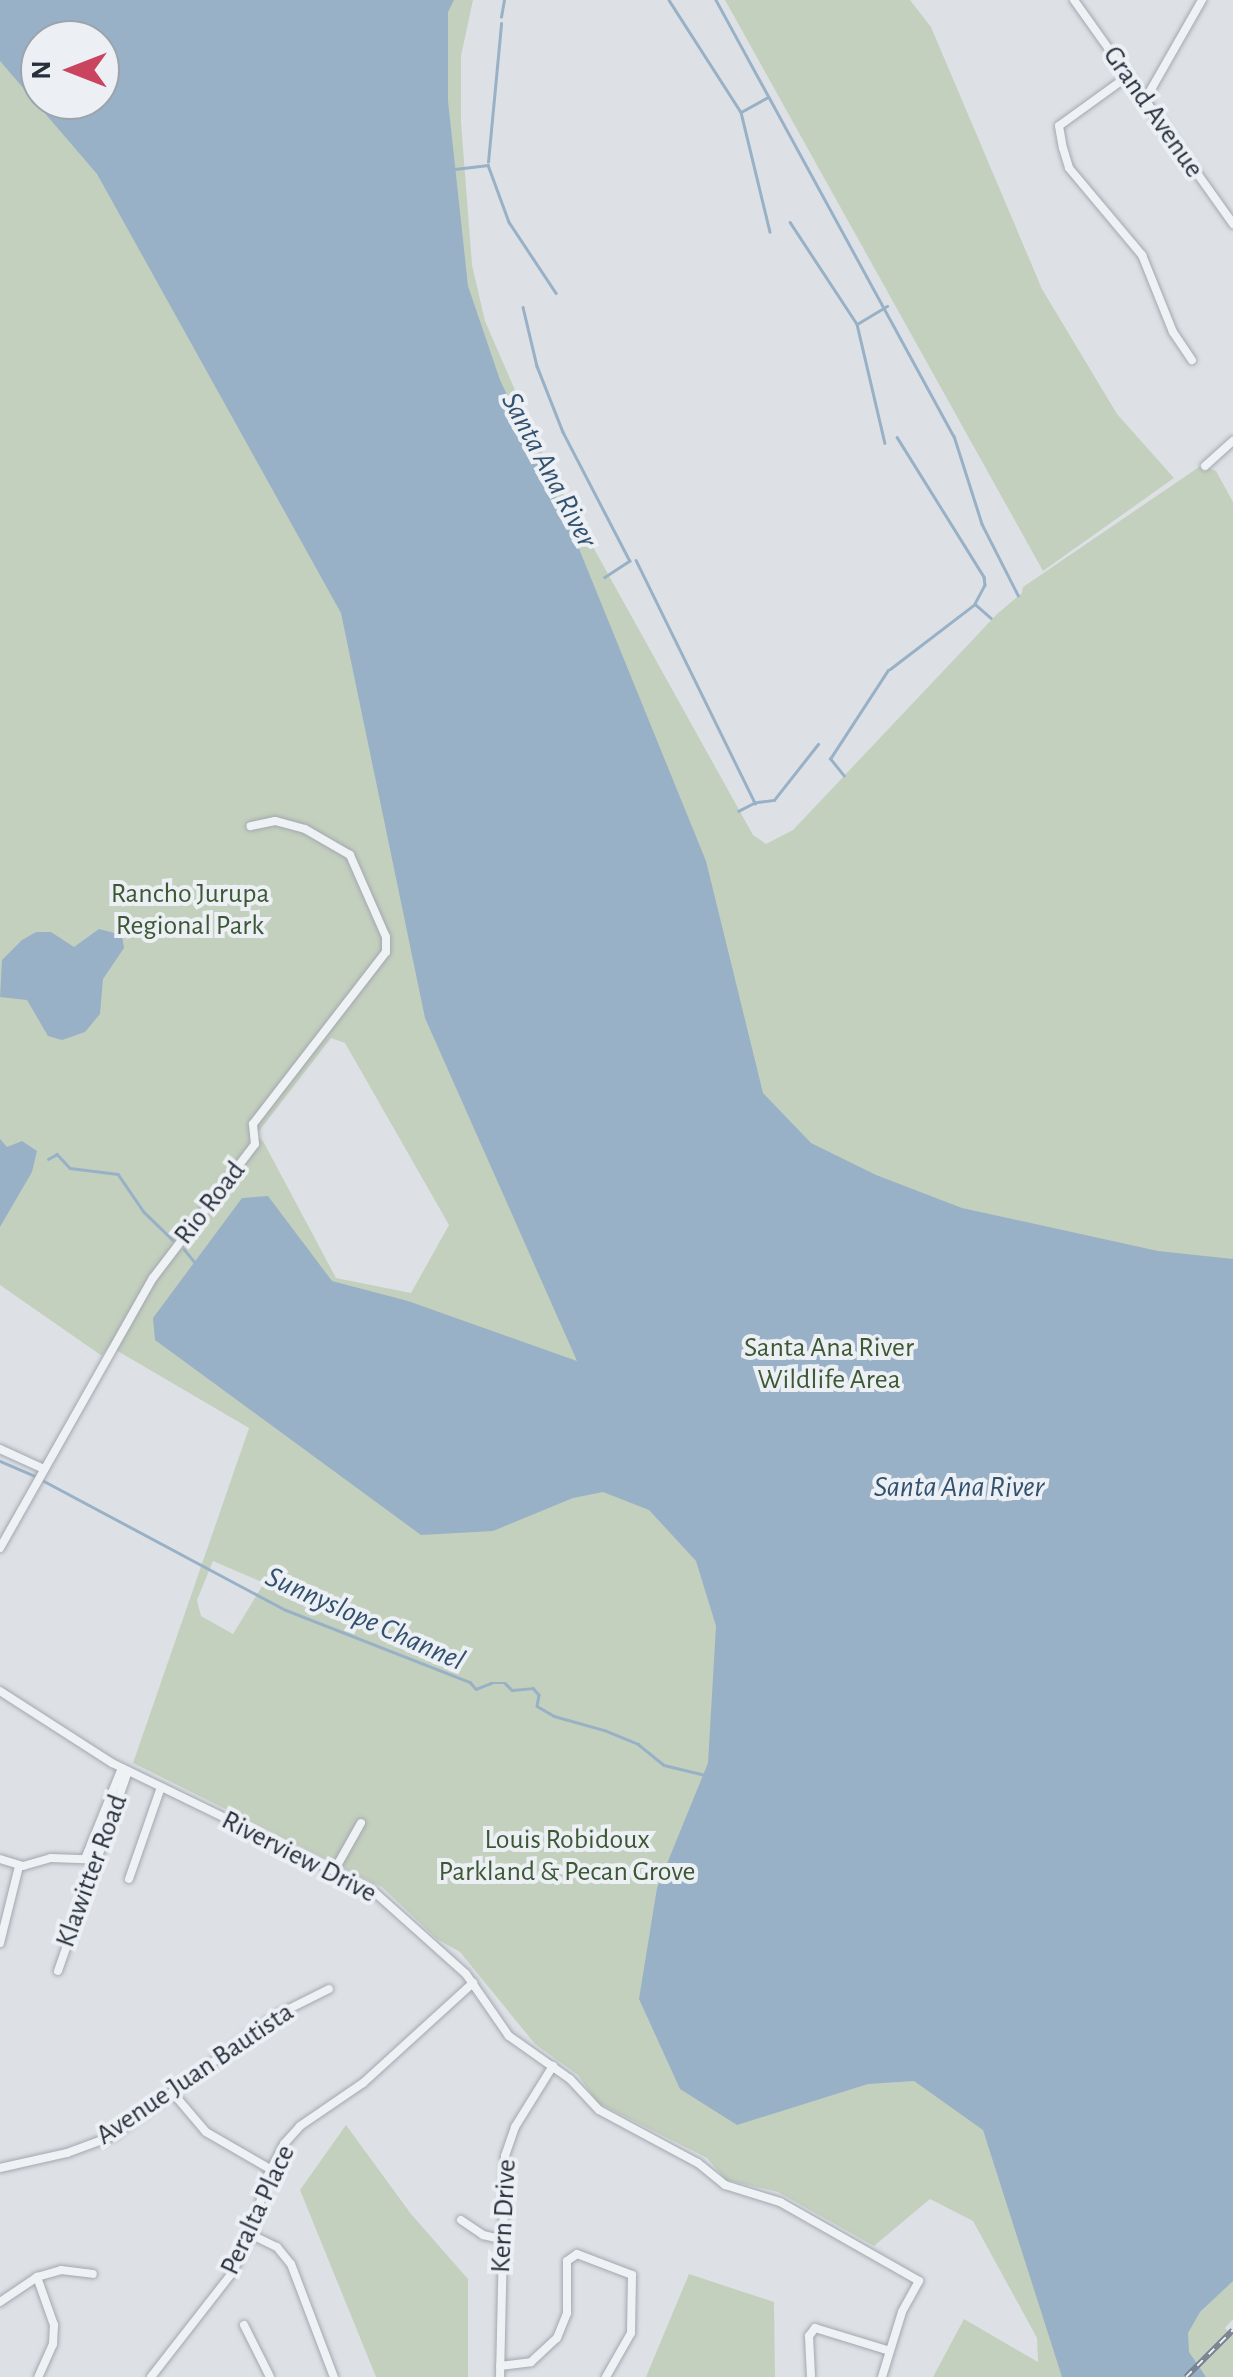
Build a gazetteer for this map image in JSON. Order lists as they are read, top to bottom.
{
  "streets": {
    "street": [
      "Grand Avenue",
      "Rio Road",
      "Riverview Drive",
      "Klawitter Road",
      "Avenue Juan Bautista",
      "Peralta Place",
      "Kern Drive"
    ]
  },
  "crossings": [
    ["Riverview Drive", "Klawitter Road"],
    ["Riverview Drive", "Peralta Place"],
    ["Riverview Drive", "Kern Drive"]
  ],
  "water": ["Santa Ana River", "Sunnyslope Channel"],
  "parks": ["Rancho Jurupa Regional Park", "Santa Ana River Wildlife Area", "Louis Robidoux Parkland & Pecan Grove"],
  "north": "left"
}
